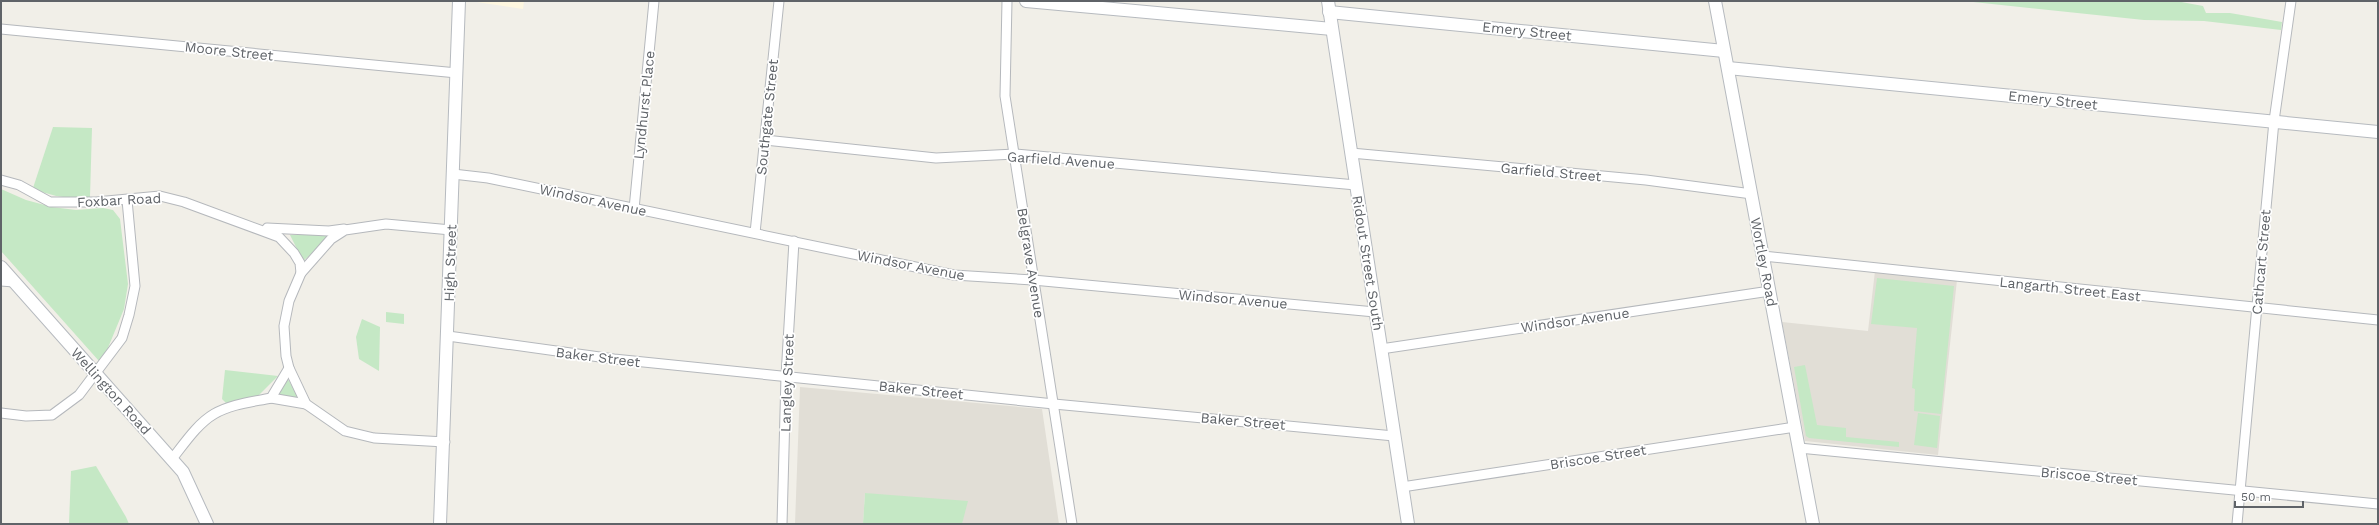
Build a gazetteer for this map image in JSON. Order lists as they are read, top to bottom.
{
  "streets": {
    "street": [
      "Emery Street",
      "Moore Street",
      "Lyndhurst Place",
      "Southgate Street",
      "Garfield Avenue",
      "Garfield Street",
      "Foxbar Road",
      "Windsor Avenue",
      "Wortley Road",
      "Cathcart Street",
      "High Street",
      "Belgrave Avenue",
      "Ridout Street South",
      "Langarth Street East",
      "Baker Street",
      "Langley Street",
      "Wellington Road",
      "Briscoe Street"
    ]
  },
  "crossings": [
    ["Emery Street", "Wortley Road"],
    ["Emery Street", "Cathcart Street"],
    ["Emery Street", "Ridout Street South"],
    ["Moore Street", "High Street"],
    ["Lyndhurst Place", "Windsor Avenue"],
    ["Southgate Street", "Garfield Avenue"],
    ["Southgate Street", "Windsor Avenue"],
    ["Garfield Avenue", "Belgrave Avenue"],
    ["Garfield Avenue", "Ridout Street South"],
    ["Garfield Street", "Wortley Road"],
    ["Garfield Street", "Ridout Street South"],
    ["Windsor Avenue", "Wortley Road"],
    ["Windsor Avenue", "High Street"],
    ["Windsor Avenue", "Belgrave Avenue"],
    ["Windsor Avenue", "Ridout Street South"],
    ["Windsor Avenue", "Langley Street"],
    ["Wortley Road", "Langarth Street East"],
    ["Wortley Road", "Briscoe Street"],
    ["Cathcart Street", "Langarth Street East"],
    ["Cathcart Street", "Briscoe Street"],
    ["High Street", "Baker Street"],
    ["Belgrave Avenue", "Baker Street"],
    ["Ridout Street South", "Baker Street"],
    ["Ridout Street South", "Briscoe Street"],
    ["Baker Street", "Langley Street"]
  ],
  "scale_bar": "50 m"
}
